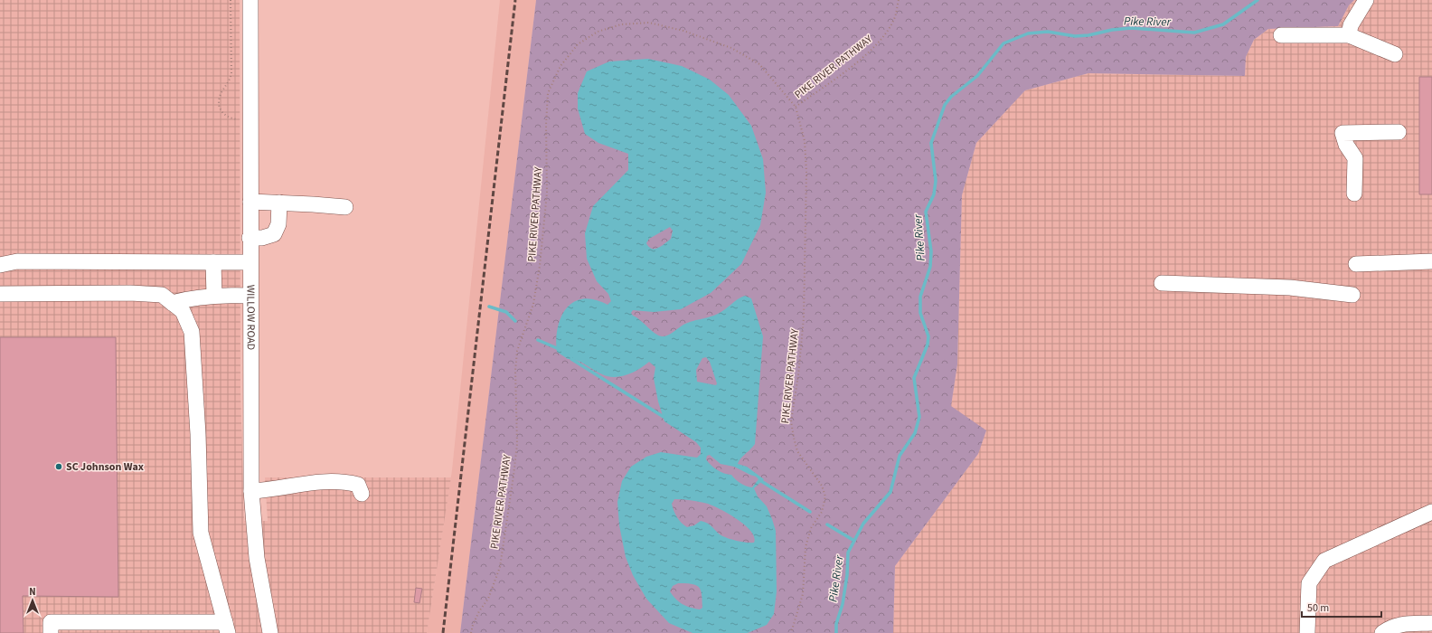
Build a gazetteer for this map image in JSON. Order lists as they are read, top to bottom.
{
  "streets": {
    "street": ["WILLOW ROAD"],
    "path": ["PIKE RIVER PATHWAY"]
  },
  "water": ["Pike River"],
  "places": ["SC Johnson Wax"],
  "scale_bar": "50 m",
  "north": "top"
}
